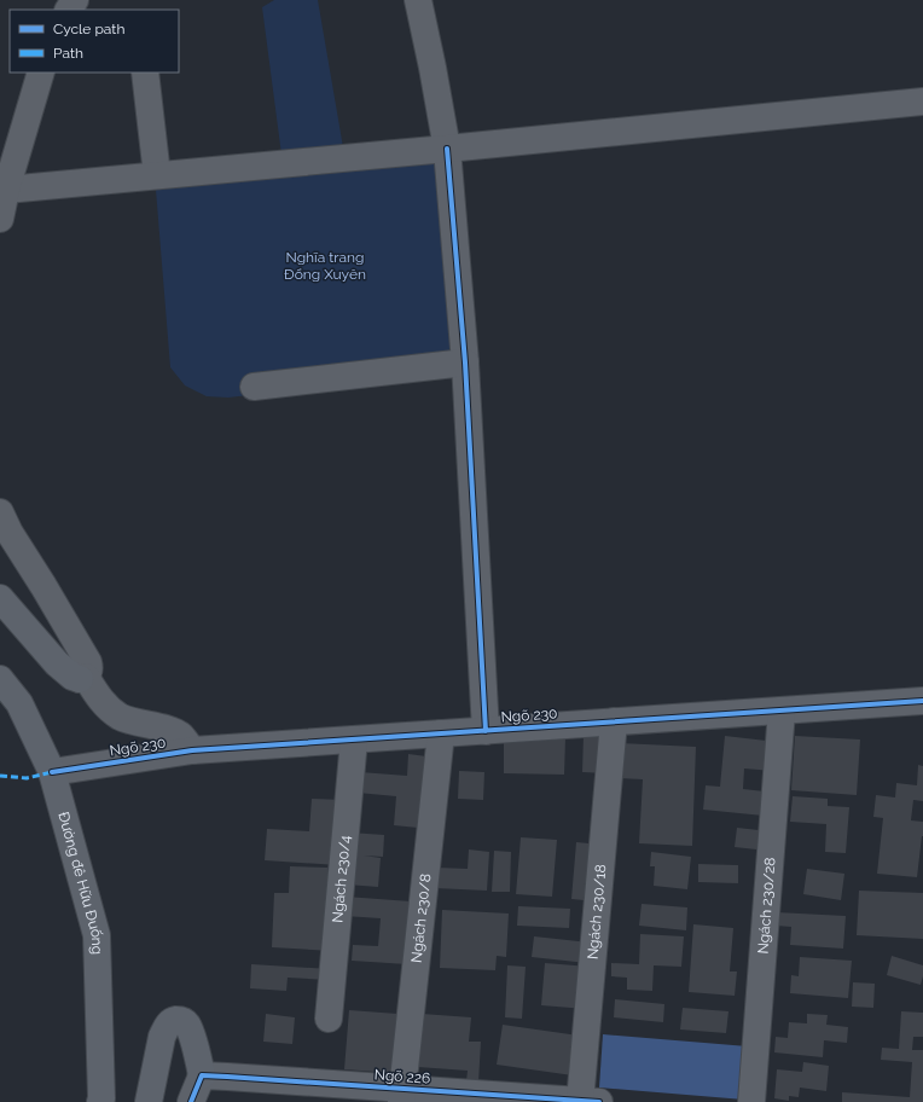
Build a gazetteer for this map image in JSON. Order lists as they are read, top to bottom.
{
  "streets": {
    "main road": ["Đường đê Hữu Đuống"],
    "street": [
      "Ngõ 230",
      "Ngách 230/4",
      "Ngách 230/28",
      "Ngách 230/18",
      "Ngách 230/8",
      "Ngõ 226"
    ]
  },
  "crossings": [
    ["Ngõ 230", "Ngách 230/4"],
    ["Ngõ 230", "Đường đê Hữu Đuống"],
    ["Ngõ 230", "Ngách 230/28"],
    ["Ngõ 230", "Ngách 230/18"],
    ["Ngõ 230", "Ngách 230/8"],
    ["Ngách 230/18", "Ngõ 226"],
    ["Ngách 230/8", "Ngõ 226"]
  ],
  "parks": ["Nghĩa trang Đổng Xuyên"],
  "legend": ["Cycle path", "Path"]
}
